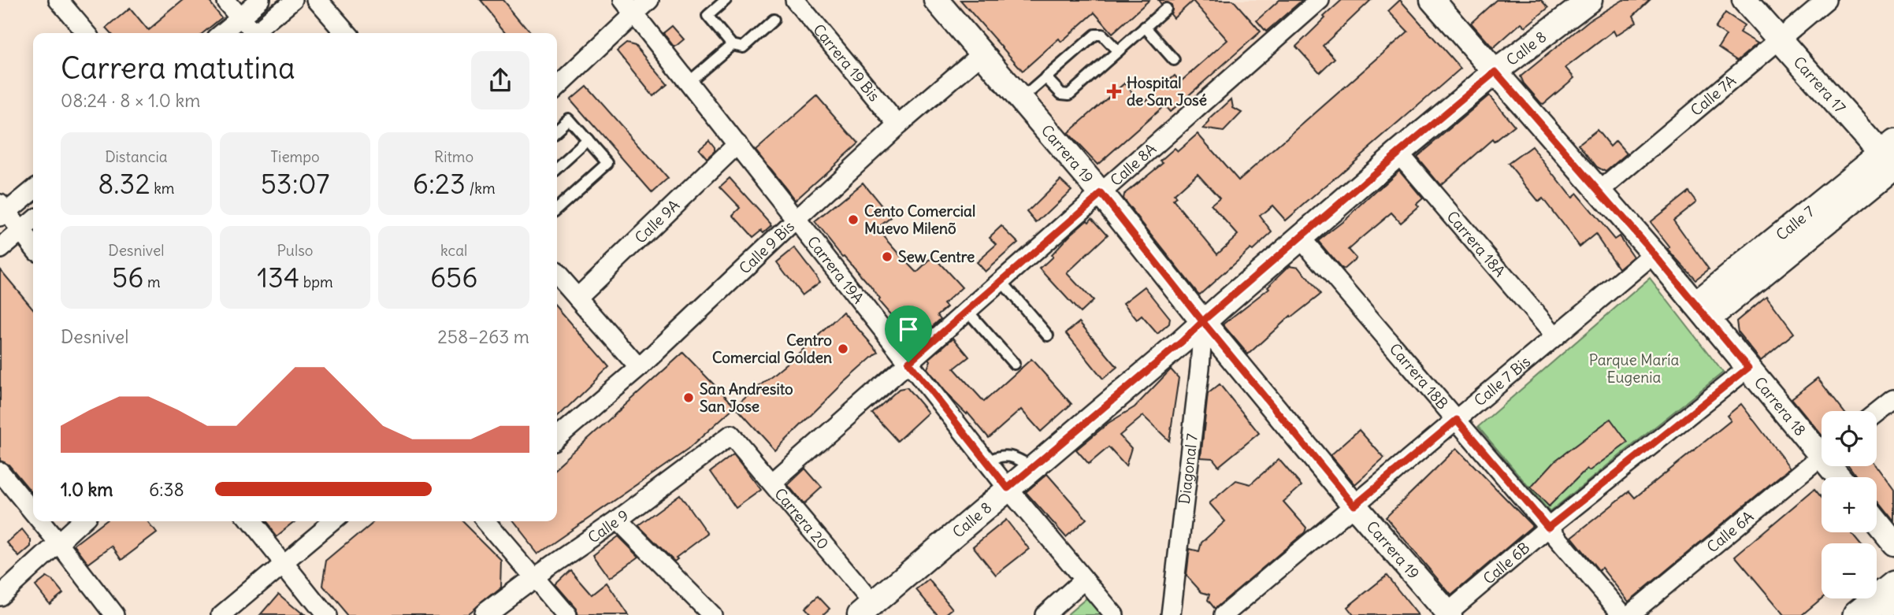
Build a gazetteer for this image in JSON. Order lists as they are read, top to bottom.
{
  "streets": {
    "street": [
      "Calle 8",
      "Carrera 19 Bis",
      "Carrera 17",
      "Calle 7A",
      "Carrera 19",
      "Calle 8A",
      "Calle 9A",
      "Calle 7",
      "Carrera 18A",
      "Calle 9 Bis",
      "Carrera 19A",
      "Carrera 18B",
      "Calle 7 Bis",
      "Carrera 18",
      "Diagonal 7",
      "Carrera 20",
      "Calle 9",
      "Calle 6A",
      "Calle 6B"
    ]
  },
  "crossings": [
    ["Calle 8", "Carrera 19"],
    ["Calle 8", "Carrera 18A"],
    ["Calle 8", "Carrera 19A"],
    ["Calle 8", "Carrera 18B"],
    ["Calle 8", "Carrera 18"],
    ["Calle 8", "Diagonal 7"],
    ["Calle 8", "Carrera 20"],
    ["Carrera 19 Bis", "Calle 9 Bis"],
    ["Carrera 17", "Calle 7A"],
    ["Carrera 17", "Calle 7"],
    ["Calle 7A", "Carrera 18"],
    ["Carrera 19", "Calle 8A"],
    ["Carrera 19", "Calle 9 Bis"],
    ["Carrera 19", "Calle 7 Bis"],
    ["Carrera 19", "Diagonal 7"],
    ["Carrera 19", "Calle 6B"],
    ["Calle 8A", "Carrera 19A"],
    ["Calle 8A", "Carrera 20"],
    ["Calle 9A", "Carrera 19A"],
    ["Calle 7", "Carrera 18"],
    ["Carrera 18A", "Calle 7 Bis"],
    ["Calle 9 Bis", "Carrera 19A"],
    ["Carrera 18B", "Calle 7 Bis"],
    ["Carrera 18B", "Calle 6B"],
    ["Calle 7 Bis", "Carrera 18"],
    ["Carrera 18", "Calle 6B"],
    ["Carrera 20", "Calle 9"]
  ],
  "parks": ["Parque María Eugenia"],
  "places": {
    "health": ["Hospital de San José"],
    "other": [
      "Cento Comercial Muevo Milenõ",
      "Sew Centre",
      "Centro Comercial Golden",
      "San Andresito San Jose"
    ]
  },
  "page": {
    "heading": ["Carrera matutina", "08:24 · 8 × 1.0 km"],
    "stats": [
      ["Distancia", "8.32 km"],
      ["Tiempo", "53:07"],
      ["Ritmo", "6:23 /km"],
      ["Desnivel", "56 m"],
      ["Pulso", "134 bpm"],
      ["kcal", "656"]
    ],
    "chart": ["Desnivel", "258–263 m"],
    "map_buttons": ["+", "−"],
    "list": [
      {
        "name": "1.0 km",
        "note": "6:38"
      }
    ]
  }
}
